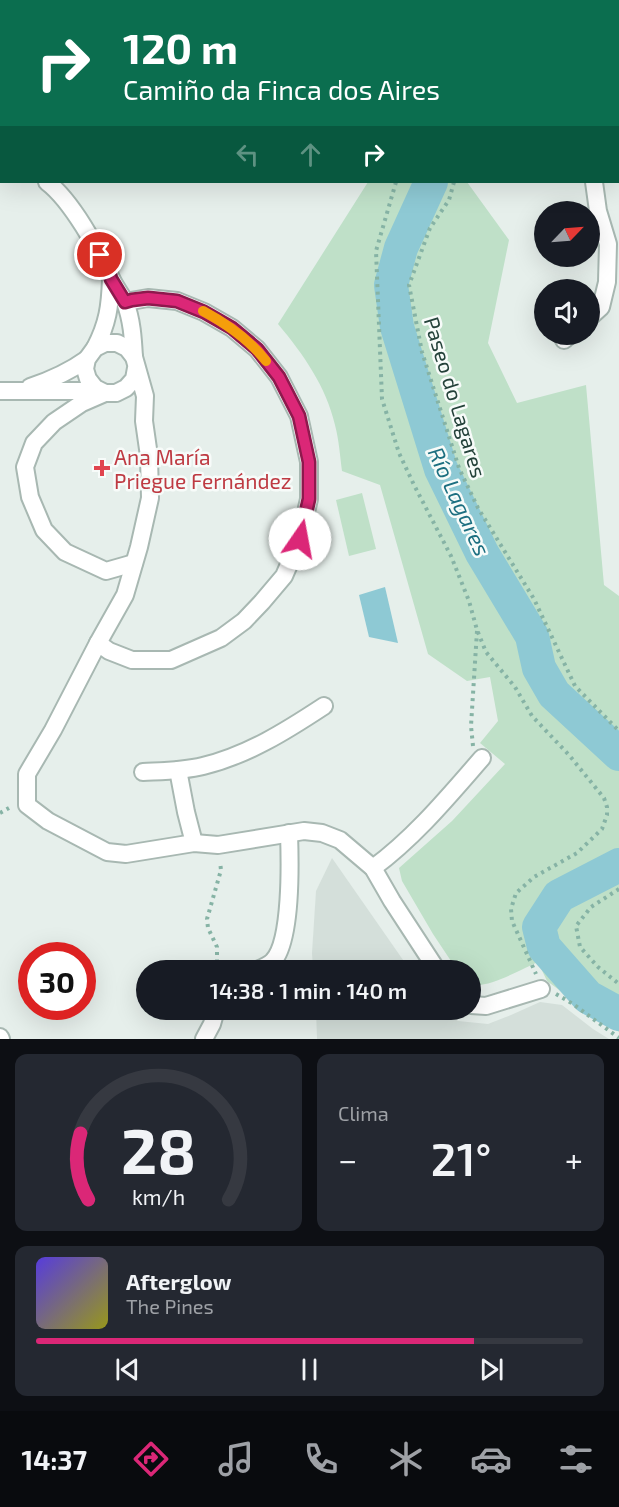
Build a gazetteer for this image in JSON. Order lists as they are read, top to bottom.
{
  "streets": {
    "path": ["Paseo do Lagares"]
  },
  "water": ["Río Lagares"],
  "places": {
    "health": ["Ana María Priegue Fernández"]
  },
  "north": "top right",
  "page": {
    "turn": ["120 m", "Camiño da Finca dos Aires"],
    "limit": "30",
    "trip": "14:38 · 1 min · 140 m",
    "tile": "Clima",
    "heat": ["−", "21°", "+"],
    "song": ["Afterglow", "The Pines"],
    "tabs": "14:37",
    "gauge": ["28", "km/h"]
  }
}
